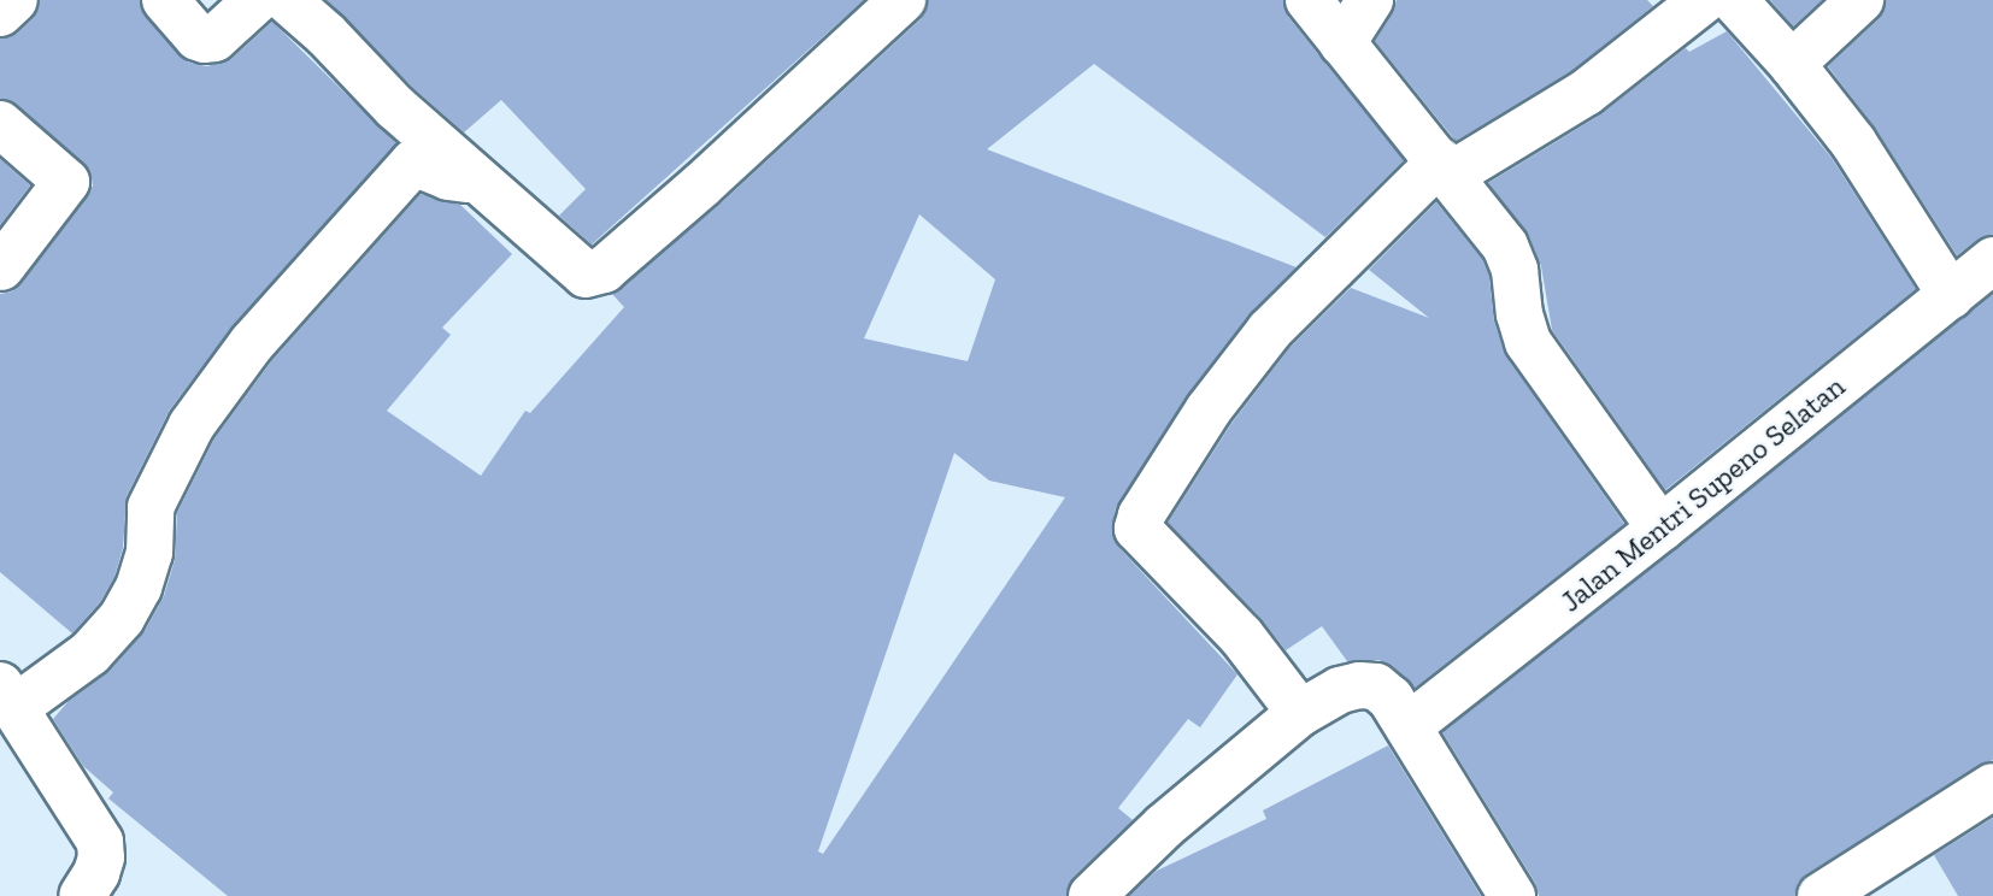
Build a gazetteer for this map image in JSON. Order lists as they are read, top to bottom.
{
  "streets": {
    "street": ["Jalan Mentri Supeno Selatan"]
  }
}
